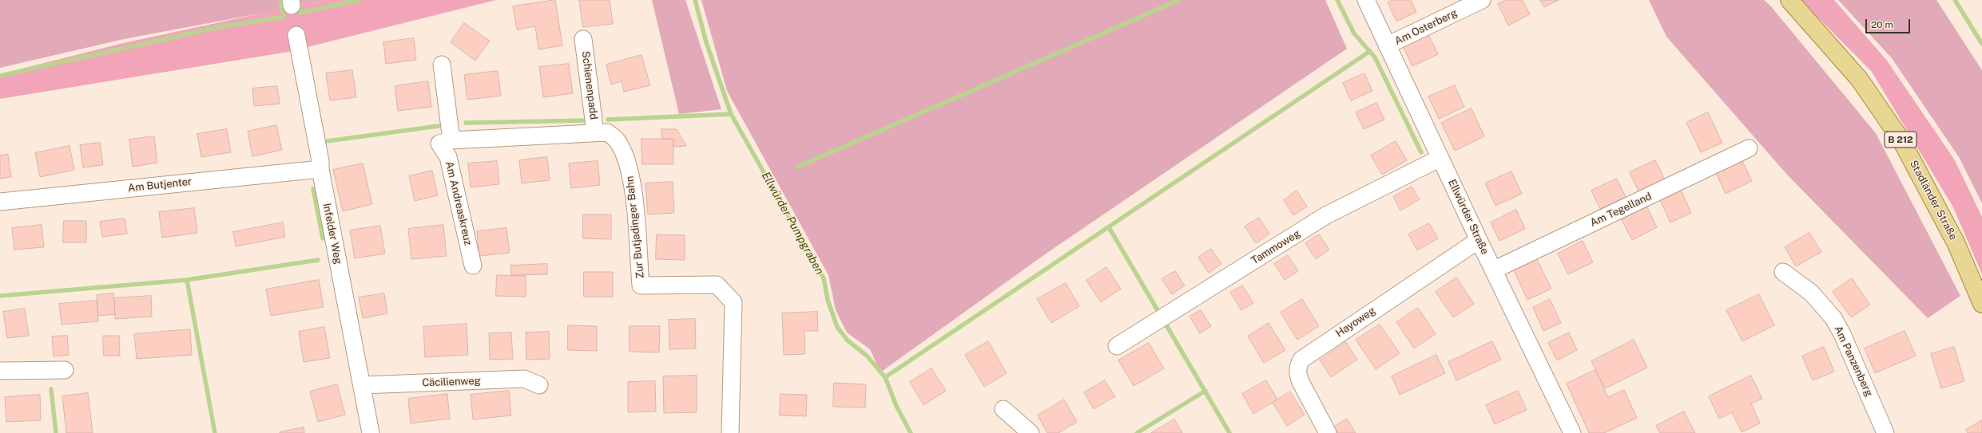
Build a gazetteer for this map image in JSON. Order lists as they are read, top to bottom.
{
  "streets": {
    "main road": ["B 212", "Stadländer Straße"],
    "street": [
      "Am Osterberg",
      "Schienenpadd",
      "Am Butjenter",
      "Am Andreaskreuz",
      "Am Tegelland",
      "Ellwürder Straße",
      "Zur Butjadinger Bahn",
      "Infelder Weg",
      "Tammoweg",
      "Hayoweg",
      "Am Panzenberg",
      "Cäcilienweg"
    ]
  },
  "crossings": [
    ["Am Osterberg", "Ellwürder Straße"],
    ["Schienenpadd", "Zur Butjadinger Bahn"],
    ["Am Butjenter", "Infelder Weg"],
    ["Am Andreaskreuz", "Zur Butjadinger Bahn"],
    ["Am Tegelland", "Ellwürder Straße"],
    ["Ellwürder Straße", "Tammoweg"],
    ["Ellwürder Straße", "Hayoweg"],
    ["Infelder Weg", "Cäcilienweg"]
  ],
  "water": ["Ellwürder Pumpgraben"],
  "scale_bar": "20 m"
}
